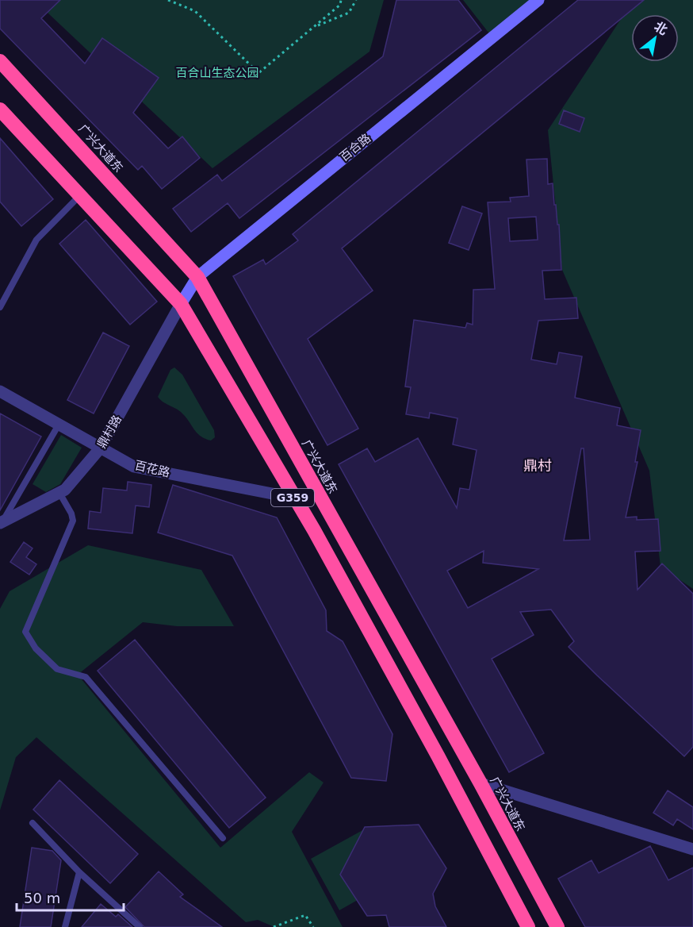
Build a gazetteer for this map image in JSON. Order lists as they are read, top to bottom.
{
  "streets": {
    "highway": ["广兴大道东", "G359"],
    "street": ["百合路", "鼎村路", "百花路"]
  },
  "crossings": [
    ["百合路", "广兴大道东"],
    ["百合路", "鼎村路"],
    ["百合路", "G359"],
    ["鼎村路", "百花路"],
    ["鼎村路", "G359"],
    ["百花路", "G359"]
  ],
  "districts": ["鼎村"],
  "parks": ["百合山生态公园"],
  "scale_bar": "50 m",
  "north": "top right"
}
